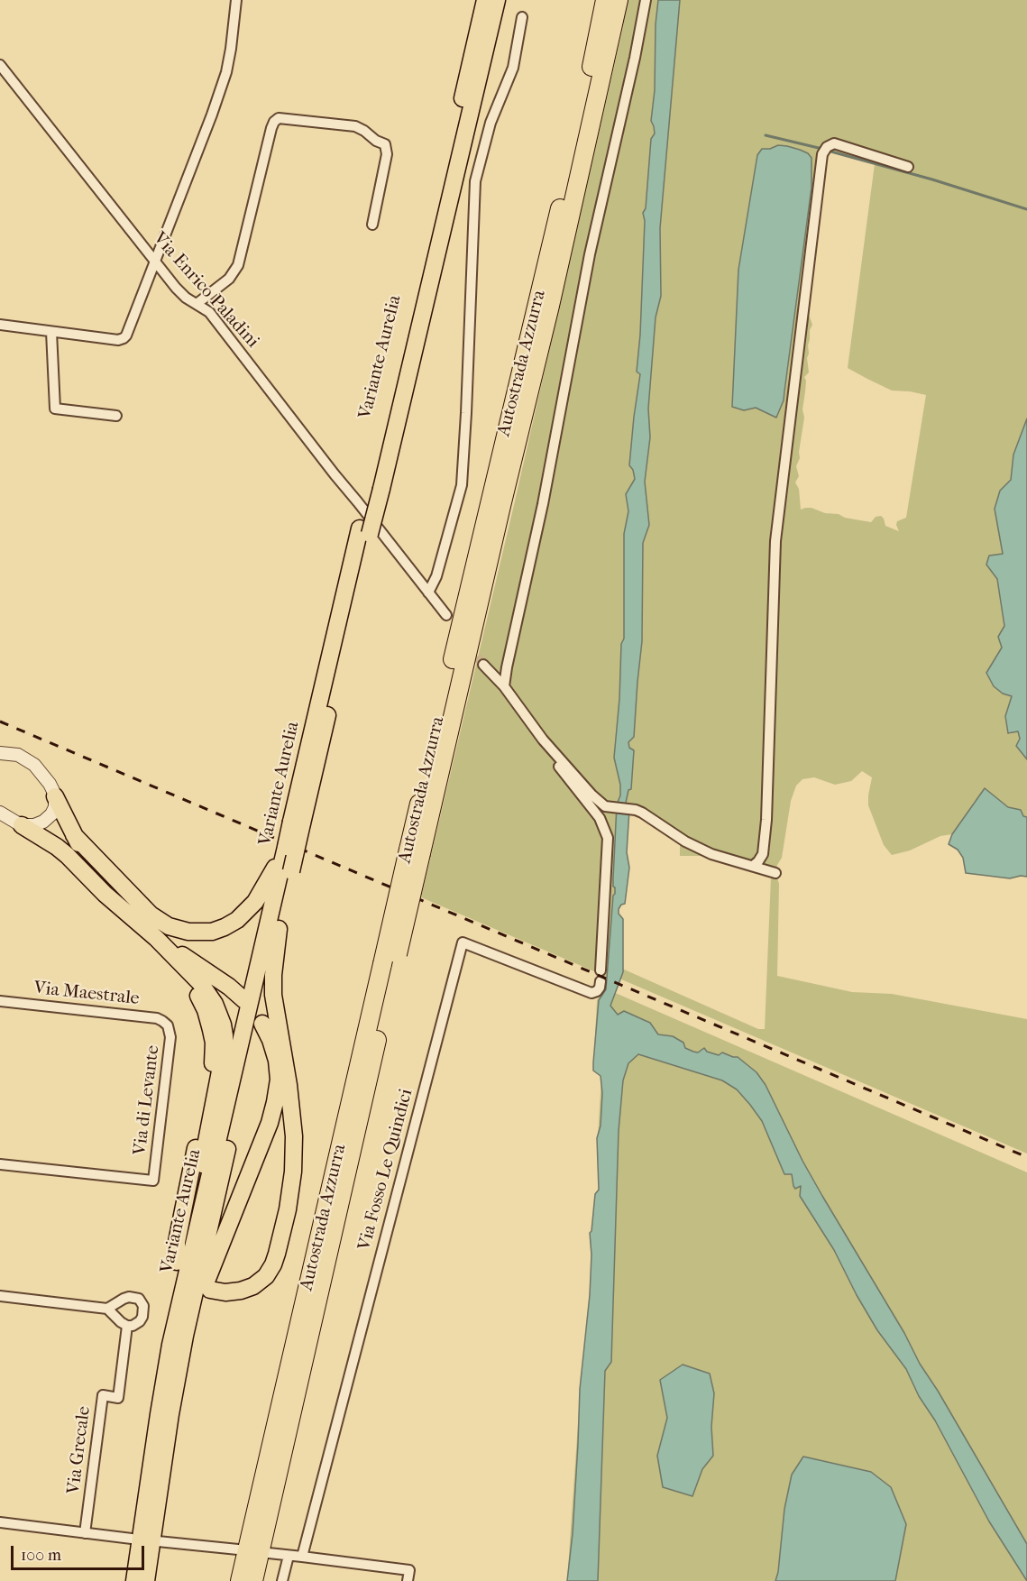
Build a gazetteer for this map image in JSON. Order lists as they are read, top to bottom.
{
  "streets": {
    "highway": ["Variante Aurelia", "Autostrada Azzurra"],
    "street": [
      "Via Enrico Paladini",
      "Via Maestrale",
      "Via di Levante",
      "Via Fosso Le Quindici",
      "Via Grecale"
    ]
  },
  "crossings": [
    ["Via Maestrale", "Via di Levante"]
  ],
  "scale_bar": "100 m"
}
